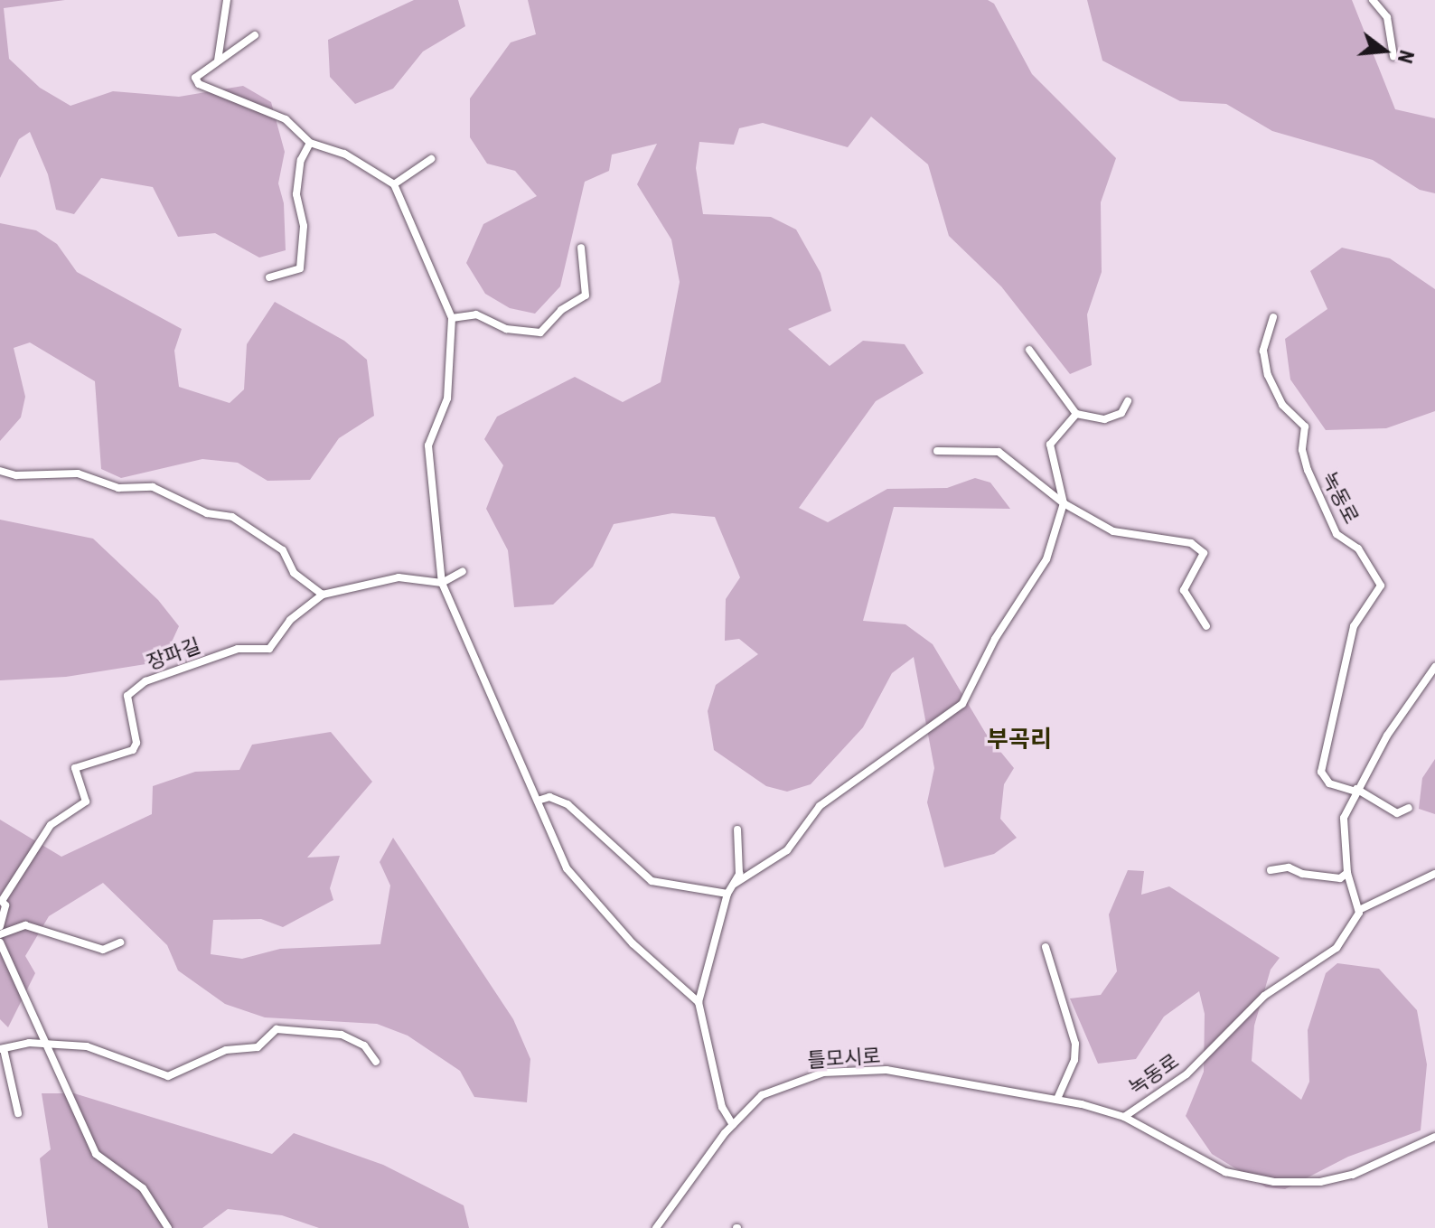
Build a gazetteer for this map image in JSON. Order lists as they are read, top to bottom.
{
  "streets": {
    "street": ["녹동로", "장파길", "틀모시로"]
  },
  "crossings": [
    ["녹동로", "틀모시로"]
  ],
  "districts": ["부곡리"],
  "north": "right"
}
